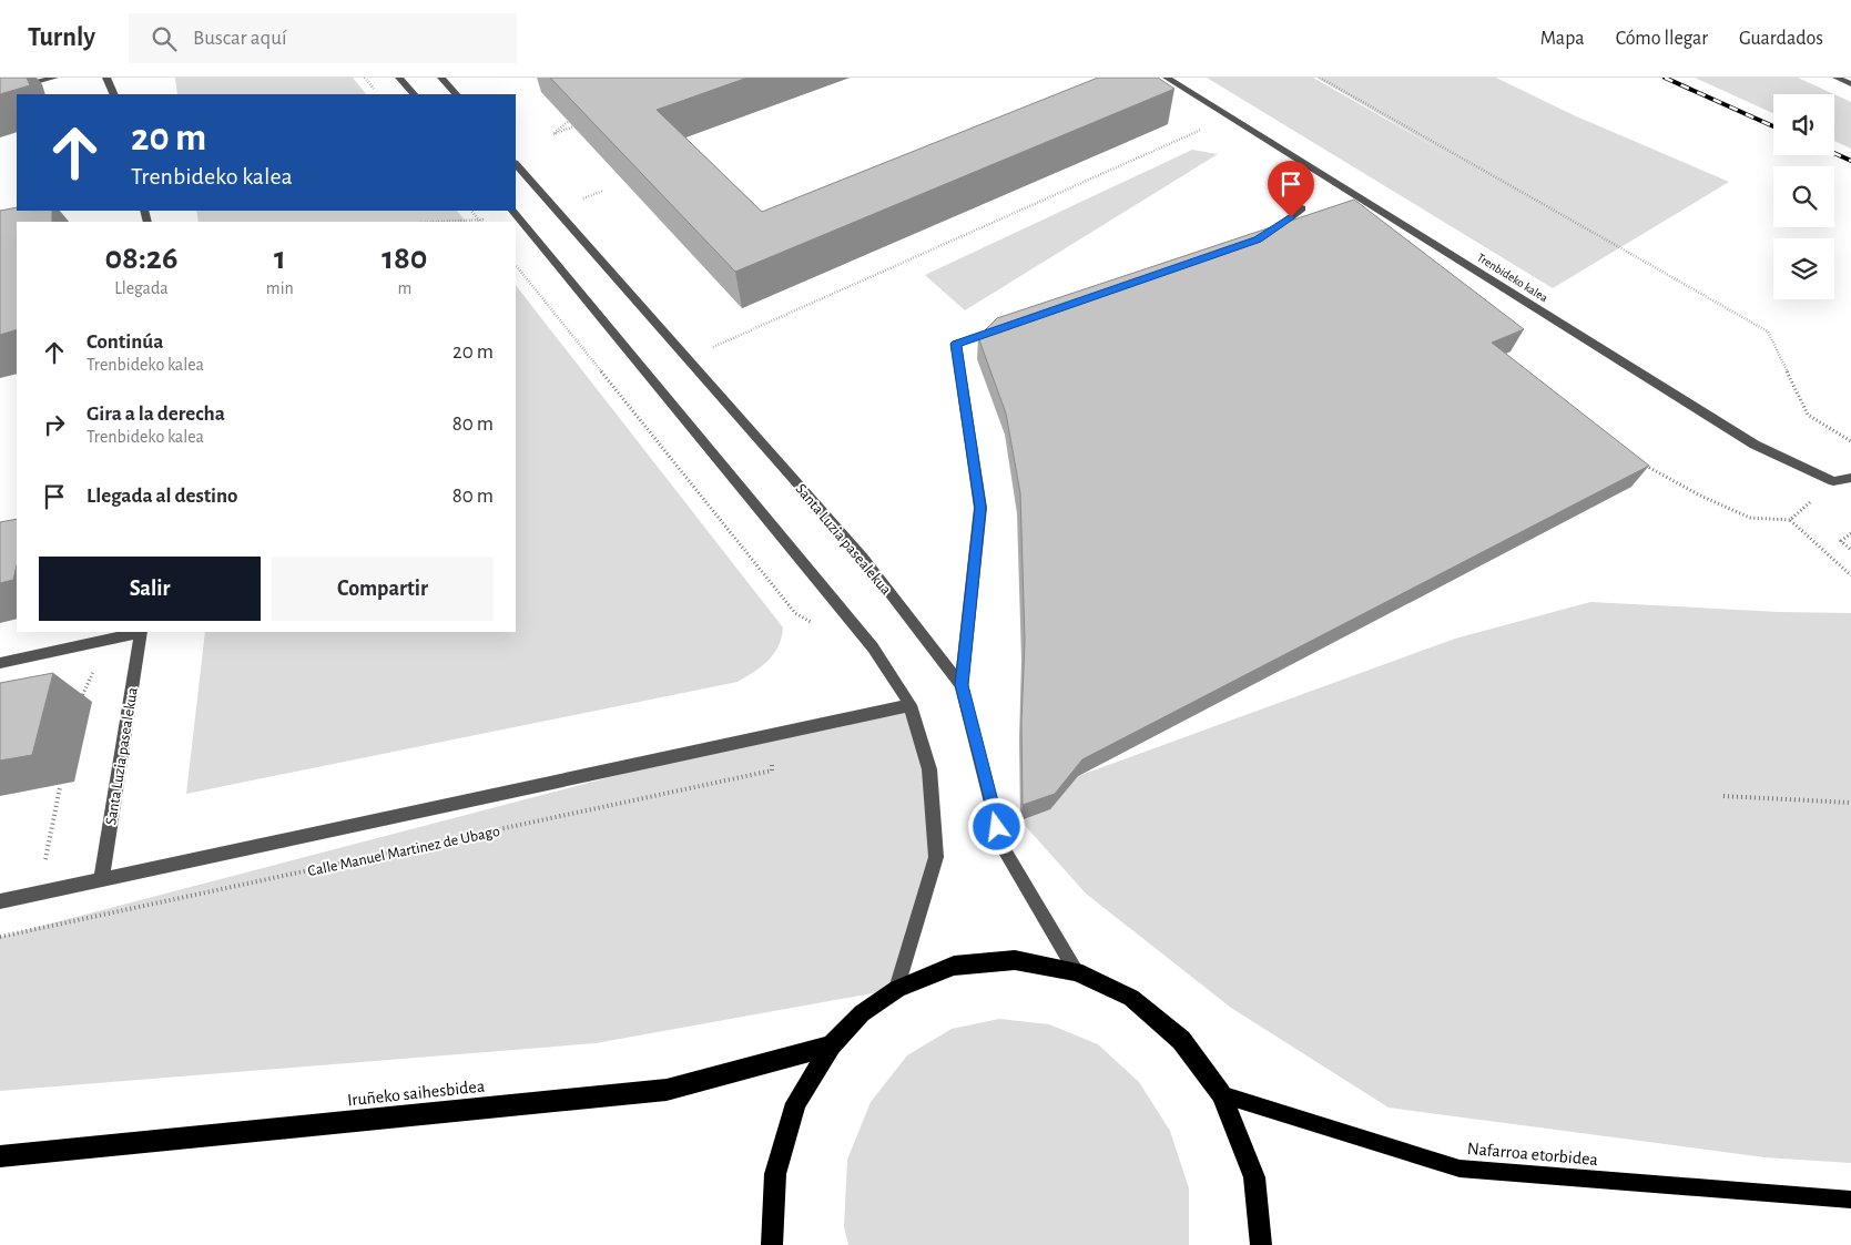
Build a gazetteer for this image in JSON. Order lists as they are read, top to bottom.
{
  "streets": {
    "highway": ["Iruñeko saihesbidea"],
    "main road": ["Nafarroa etorbidea"],
    "street": ["Trenbideko kalea", "Santa Luzia pasealekua"],
    "path": ["Calle Manuel Martinez de Ubago"]
  },
  "page": {
    "header": "Turnly",
    "search": "Buscar aquí",
    "nav": ["Mapa", "Cómo llegar", "Guardados"],
    "turn": ["20 m", "Trenbideko kalea"],
    "eta": [
      "08:26",
      "Llegada",
      "1",
      "min",
      "180",
      "m"
    ],
    "list": [
      {
        "name": "Continúa",
        "note": "Trenbideko kalea",
        "value": "20 m"
      },
      {
        "name": "Gira a la derecha",
        "note": "Trenbideko kalea",
        "value": "80 m"
      },
      {
        "name": "Llegada al destino",
        "value": "80 m"
      }
    ],
    "buttons": ["Salir", "Compartir"]
  }
}
